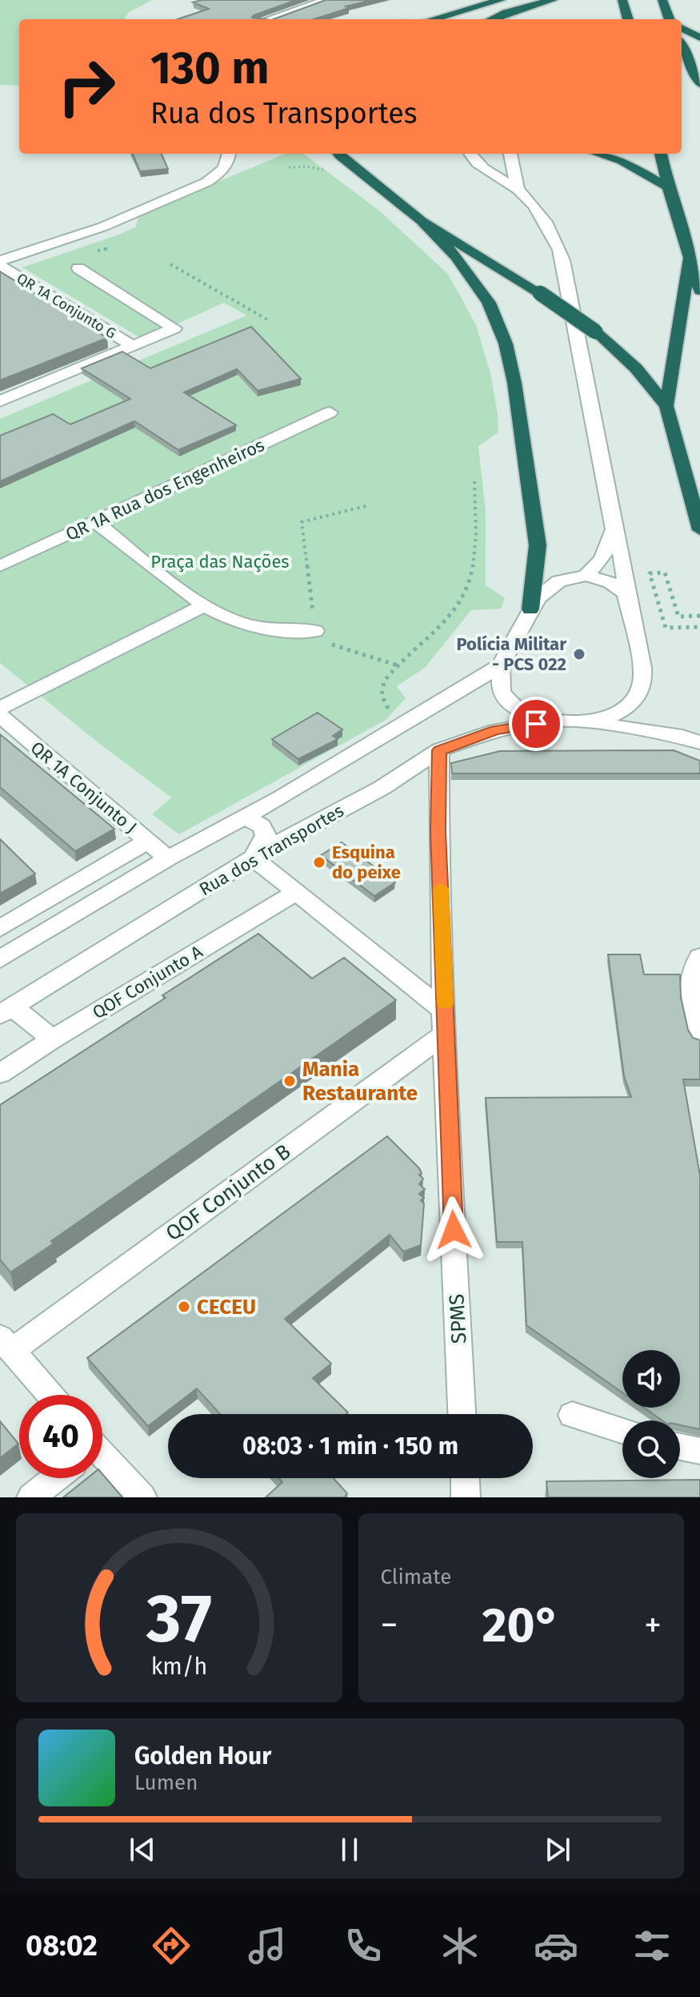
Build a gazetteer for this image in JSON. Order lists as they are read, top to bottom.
{
  "streets": {
    "street": [
      "QR 1A Conjunto G",
      "QR 1A Rua dos Engenheiros",
      "QR 1A Conjunto J",
      "Rua dos Transportes",
      "QOF Conjunto A",
      "QOF Conjunto B",
      "SPMS"
    ]
  },
  "crossings": [
    ["Rua dos Transportes", "SPMS"],
    ["QOF Conjunto B", "SPMS"]
  ],
  "parks": ["Praça das Nações"],
  "places": [
    "Polícia Militar - PCS 022",
    "Esquina do peixe",
    "Mania Restaurante",
    "CECEU"
  ],
  "page": {
    "turn": ["130 m", "Rua dos Transportes"],
    "limit": "40",
    "trip": "08:03 · 1 min · 150 m",
    "tile": "Climate",
    "heat": ["−", "20°", "+"],
    "song": ["Golden Hour", "Lumen"],
    "tabs": "08:02",
    "gauge": ["37", "km/h"]
  }
}
